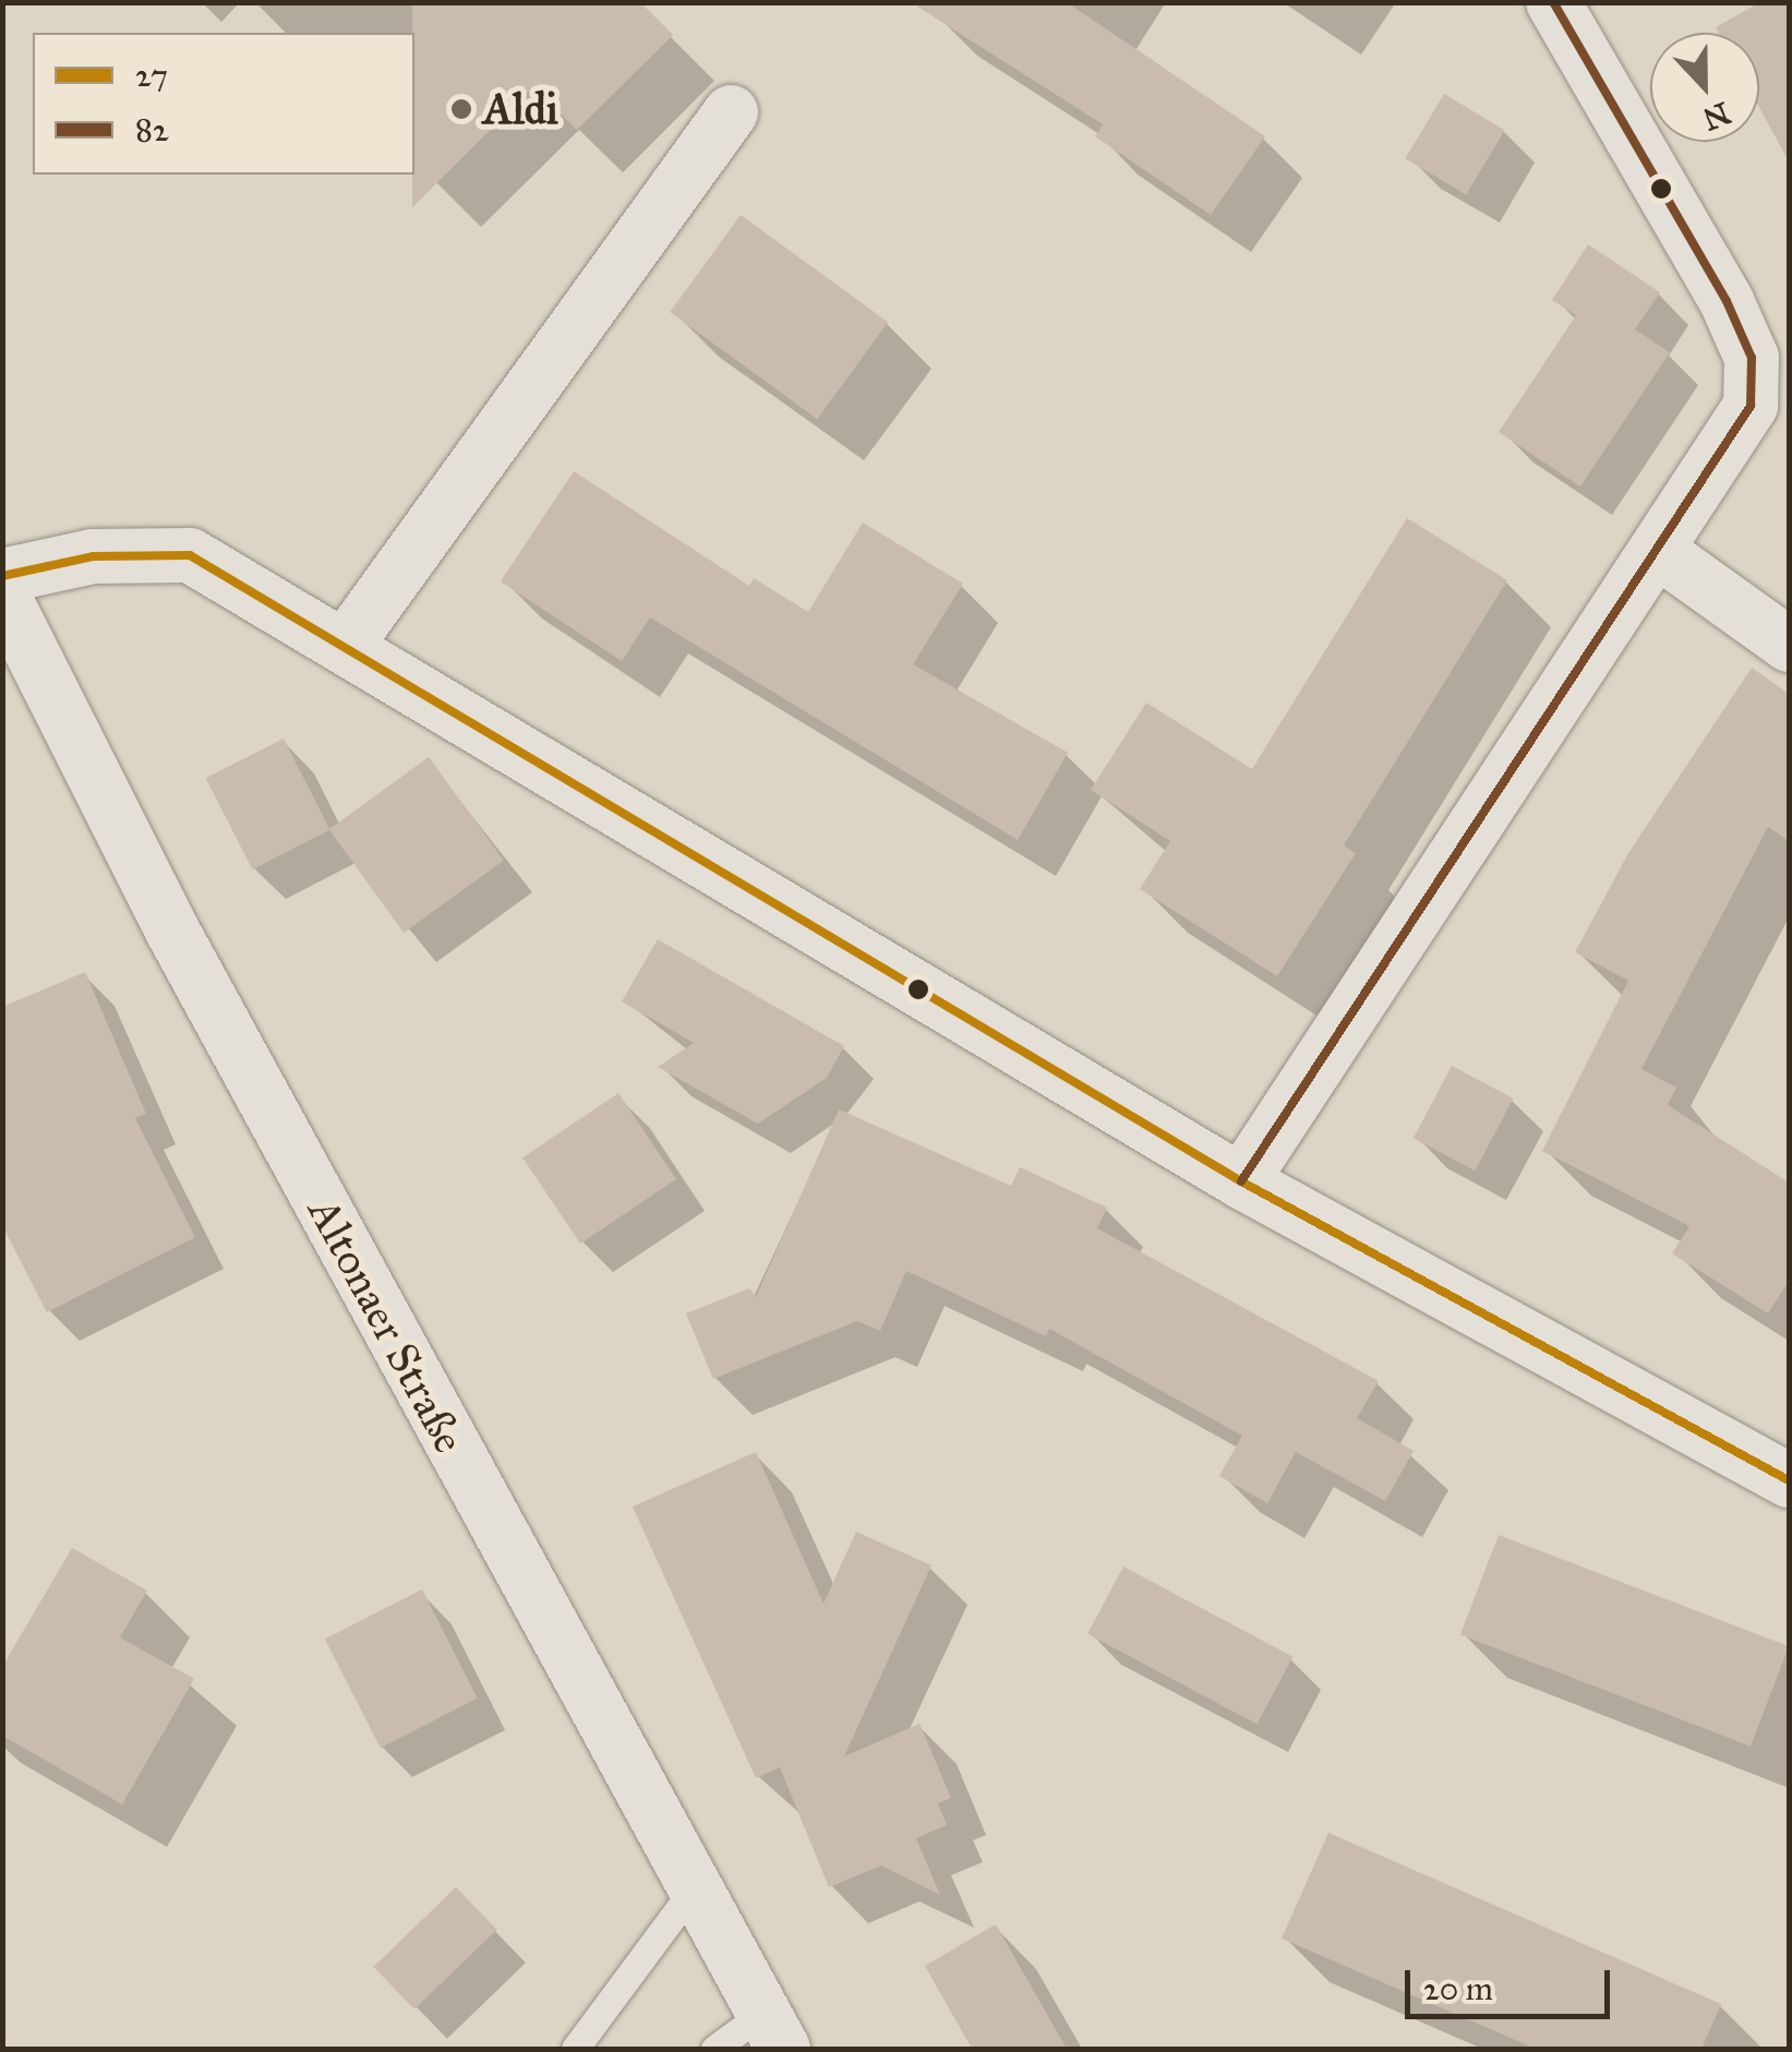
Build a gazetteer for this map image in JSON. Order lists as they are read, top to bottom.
{
  "streets": {
    "street": ["Altonaer Straße"]
  },
  "places": ["Aldi"],
  "lines": ["transit line 82", "transit line 27"],
  "legend": ["27", "82"],
  "scale_bar": "20 m",
  "north": "bottom"
}
